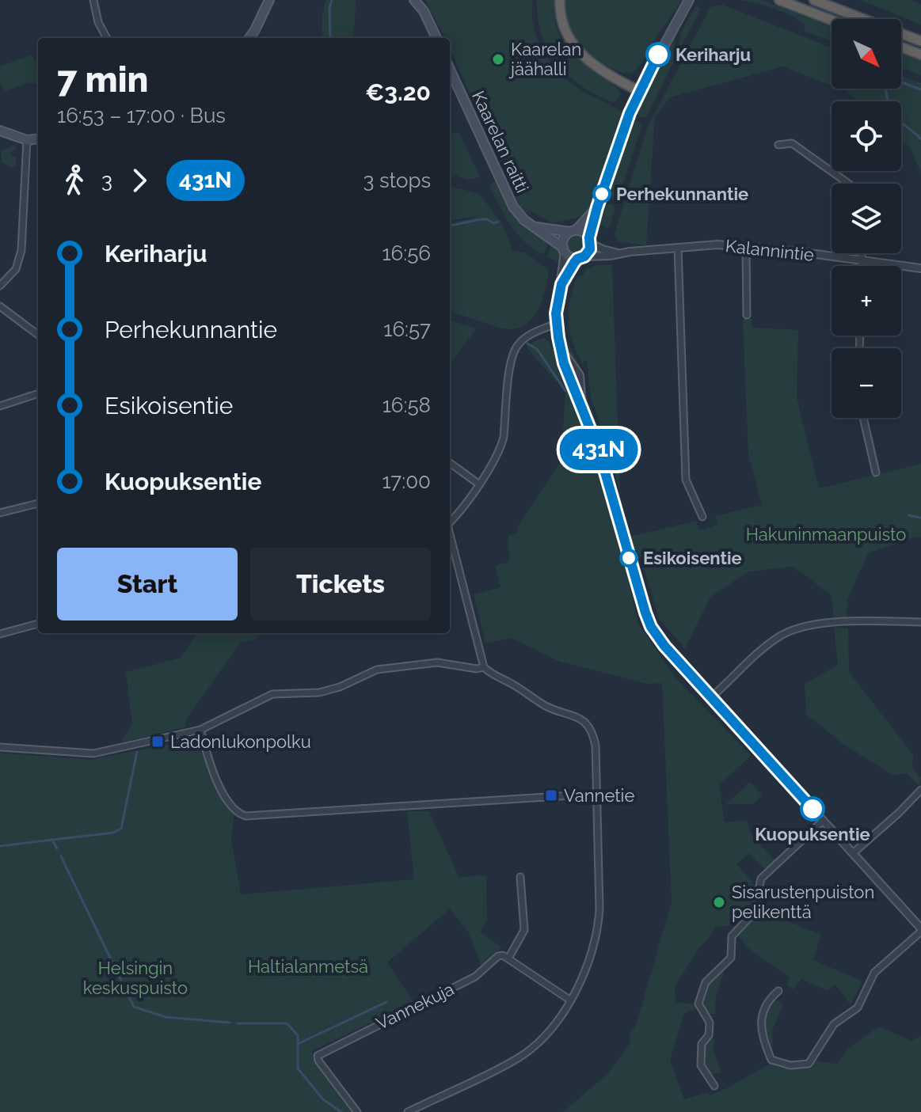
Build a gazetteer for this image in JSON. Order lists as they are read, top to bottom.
{
  "streets": {
    "main road": ["Kaarelan raitti"],
    "street": ["Kalannintie", "Vannekuja"]
  },
  "crossings": [
    ["Kaarelan raitti", "Kalannintie"]
  ],
  "parks": ["Hakuninmaanpuisto", "Haltialanmetsä", "Helsingin keskuspuisto"],
  "places": {
    "other": [
      "Keriharju",
      "Kaarelan jäähalli",
      "Perhekunnantie",
      "Esikoisentie",
      "Kuopuksentie",
      "Sisarustenpuiston pelikenttä"
    ],
    "transit": ["Ladonlukonpolku", "Vannetie"]
  },
  "lines": ["bus line 431N"],
  "north": "bottom right",
  "page": {
    "on_map": "431N",
    "map_buttons": ["+", "−"],
    "heading": ["7 min", "16:53 – 17:00 · Bus", "€3.20"],
    "legs": ["3", "431N", "3 stops"],
    "list": [
      {
        "name": "Keriharju",
        "value": "16:56"
      },
      {
        "name": "Perhekunnantie",
        "value": "16:57"
      },
      {
        "name": "Esikoisentie",
        "value": "16:58"
      },
      {
        "name": "Kuopuksentie",
        "value": "17:00"
      }
    ],
    "buttons": ["Start", "Tickets"]
  }
}
